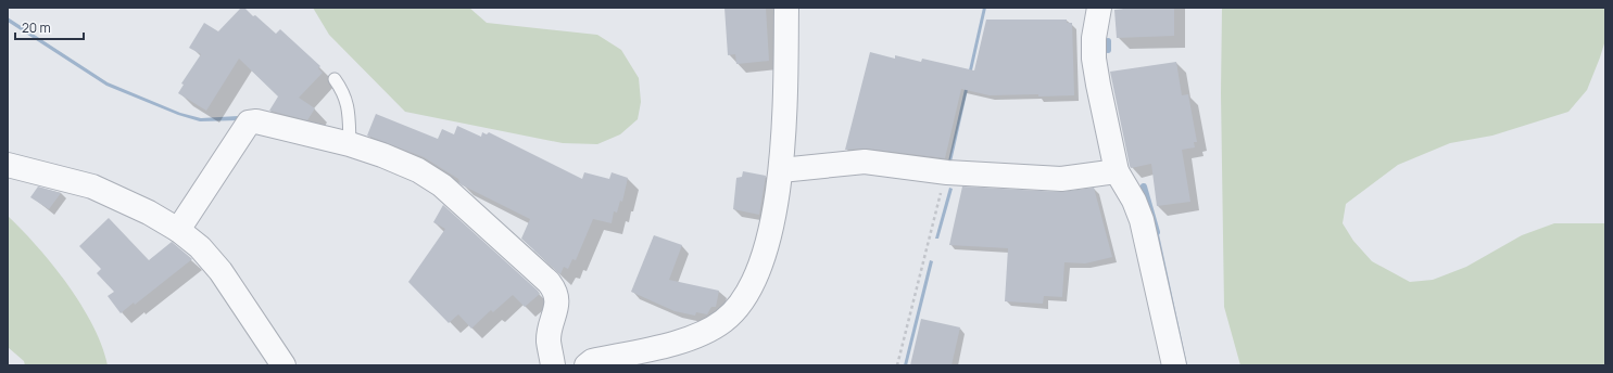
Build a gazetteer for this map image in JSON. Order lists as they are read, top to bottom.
{
  "scale_bar": "20 m"
}
